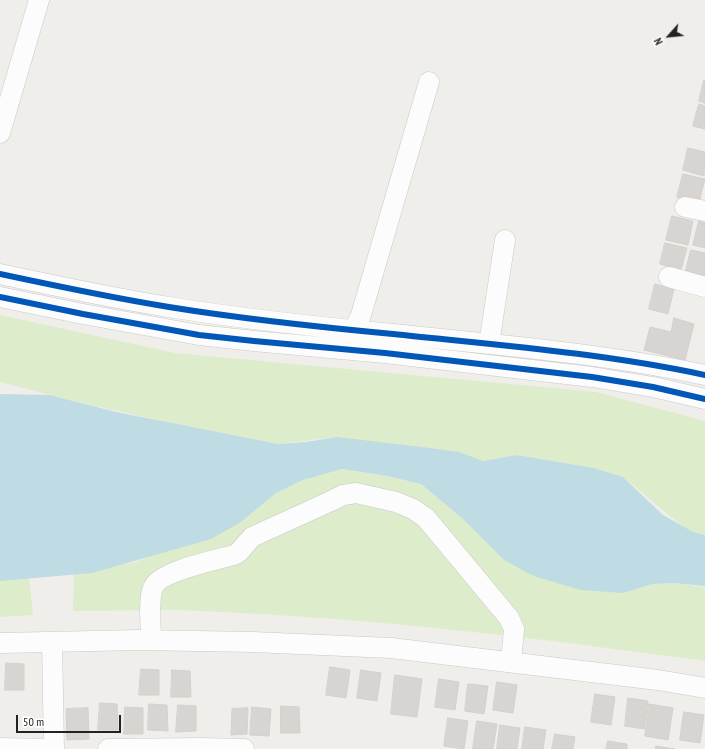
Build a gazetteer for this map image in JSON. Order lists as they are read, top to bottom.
{
  "scale_bar": "50 m",
  "north": "bottom left"
}
